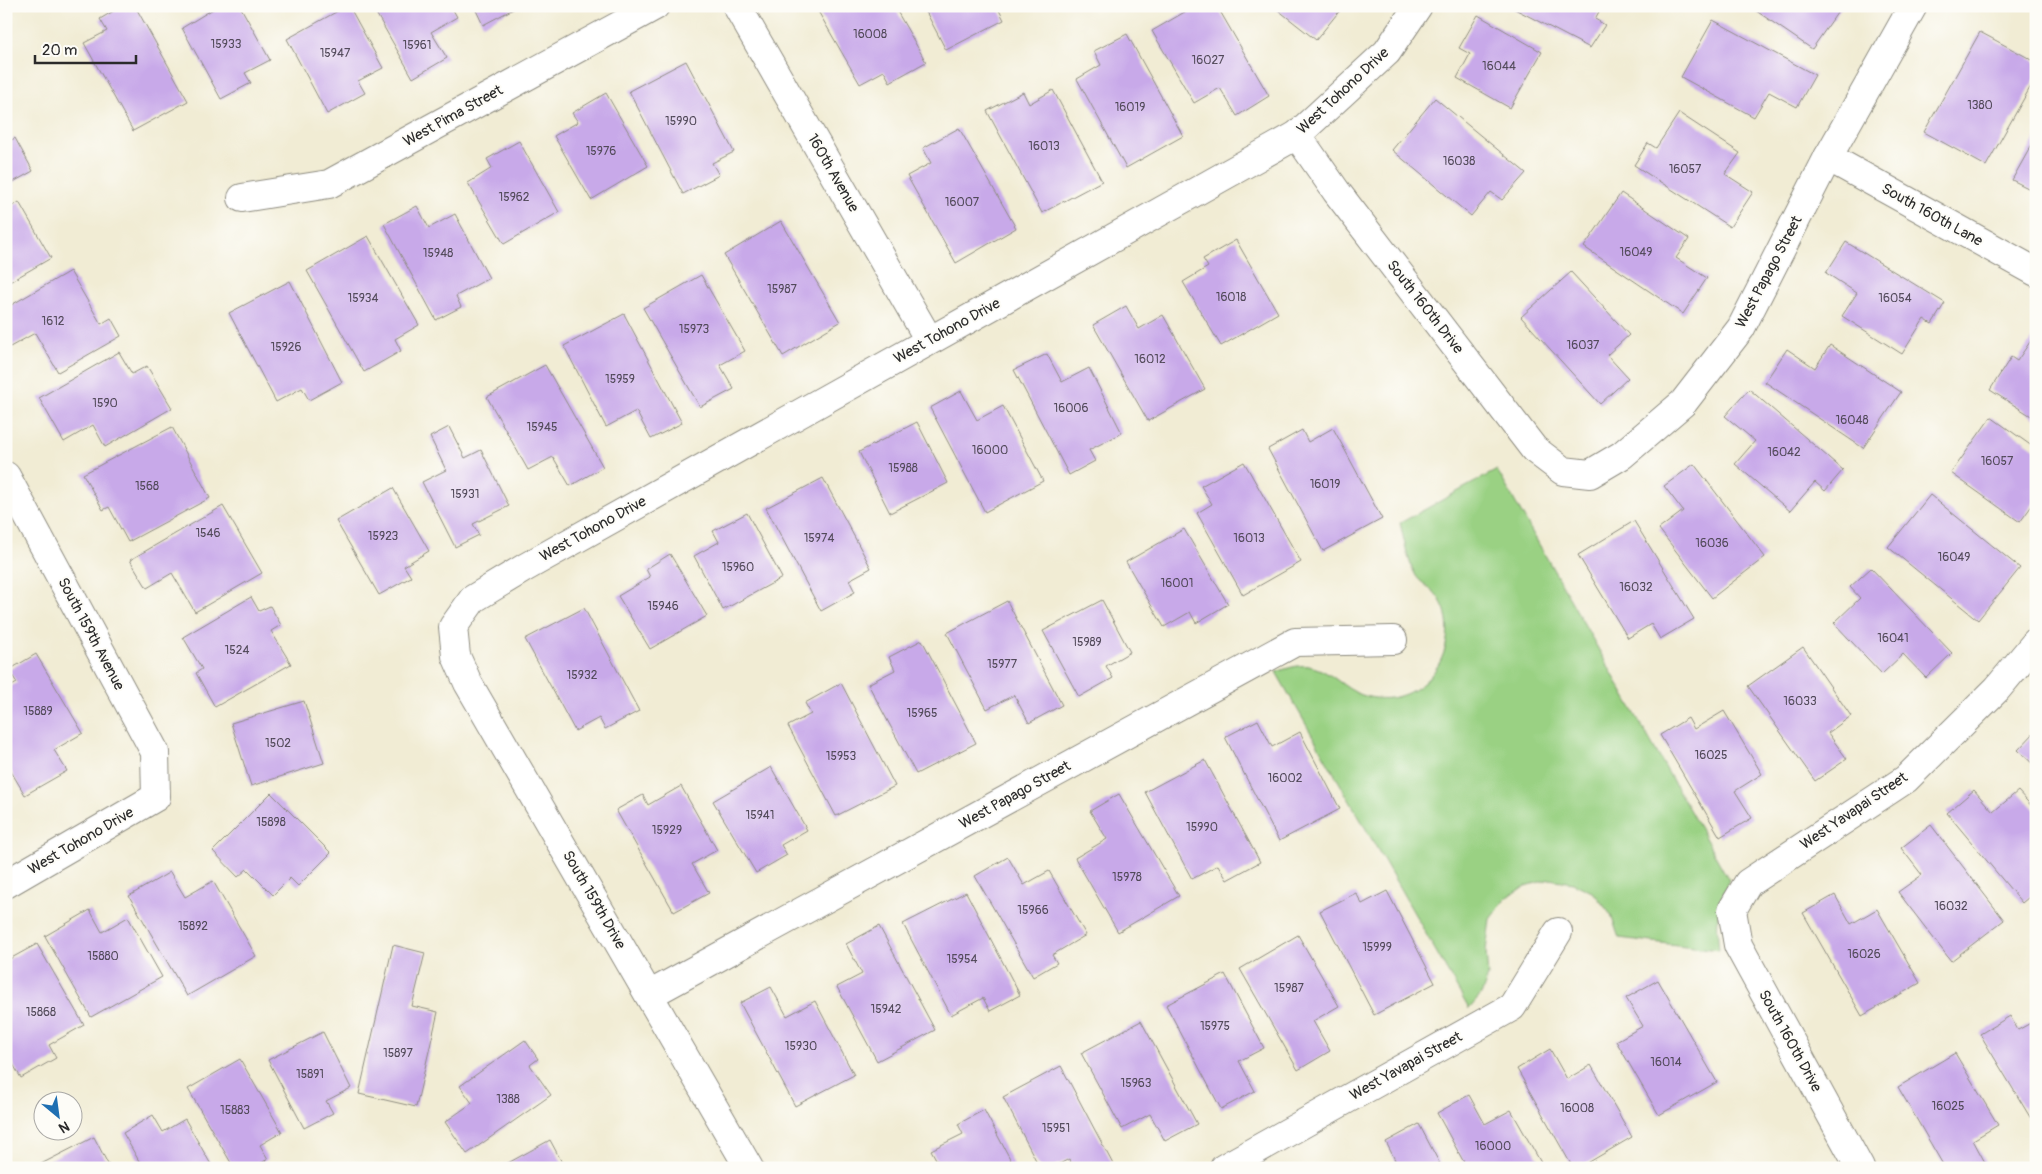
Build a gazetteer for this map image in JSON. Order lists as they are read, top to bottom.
{
  "streets": {
    "street": [
      "West Tohono Drive",
      "West Pima Street",
      "160th Avenue",
      "South 160th Lane",
      "West Papago Street",
      "South 160th Drive",
      "South 159th Avenue",
      "West Yavapai Street",
      "South 159th Drive"
    ]
  },
  "crossings": [
    ["West Tohono Drive", "160th Avenue"],
    ["West Tohono Drive", "South 160th Drive"],
    ["West Tohono Drive", "South 159th Avenue"],
    ["West Tohono Drive", "South 159th Drive"],
    ["South 160th Lane", "West Papago Street"],
    ["West Papago Street", "South 160th Drive"],
    ["West Papago Street", "South 159th Drive"],
    ["South 160th Drive", "West Yavapai Street"]
  ],
  "house_numbers": [
    "16008",
    "15933",
    "15961",
    "15947",
    "16027",
    "16044",
    "1380",
    "16019",
    "15990",
    "16013",
    "15976",
    "16038",
    "16057",
    "15962",
    "16007",
    "16049",
    "15948",
    "15987",
    "16018",
    "15934",
    "16054",
    "1612",
    "15973",
    "16037",
    "15926",
    "16012",
    "15959",
    "1590",
    "16006",
    "16048",
    "15945",
    "16000",
    "16042",
    "16057",
    "15988",
    "16019",
    "1568",
    "15931",
    "1546",
    "15923",
    "15974",
    "16013",
    "16036",
    "16049",
    "15960",
    "16001",
    "16032",
    "15946",
    "16041",
    "15989",
    "1524",
    "15977",
    "15932",
    "16033",
    "15889",
    "15965",
    "1502",
    "16025",
    "15953",
    "16002",
    "15941",
    "15898",
    "15990",
    "15929",
    "15978",
    "16032",
    "15966",
    "15892",
    "15999",
    "16026",
    "15880",
    "15954",
    "15987",
    "15942",
    "15868",
    "15975",
    "15930",
    "15897",
    "16014",
    "15891",
    "15963",
    "1388",
    "16025",
    "16008",
    "15883",
    "15951",
    "16000"
  ],
  "scale_bar": "20 m",
  "north": "bottom right"
}
